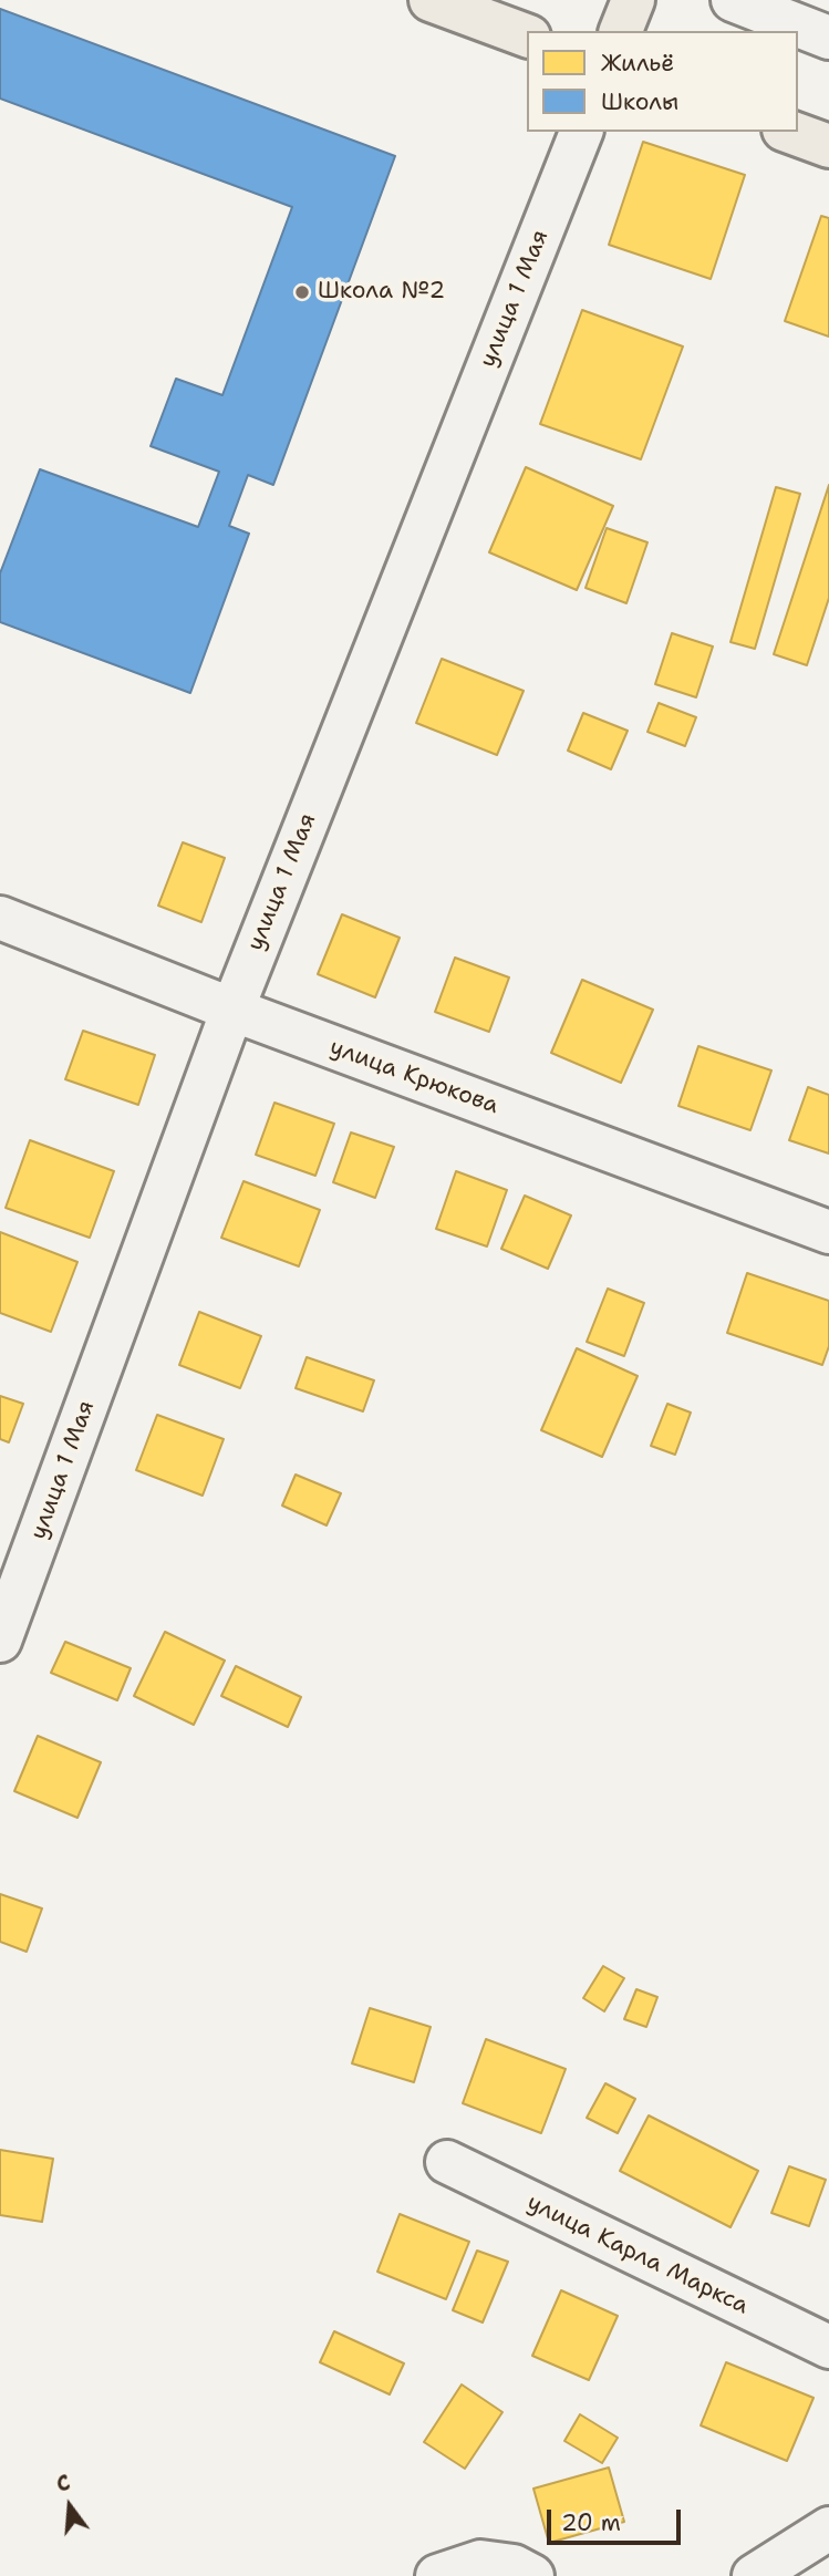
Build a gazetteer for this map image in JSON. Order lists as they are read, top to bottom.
{
  "streets": {
    "street": ["улица 1 Мая", "улица Крюкова", "улица Карла Маркса"]
  },
  "crossings": [
    ["улица 1 Мая", "улица Крюкова"]
  ],
  "places": ["Школа №2"],
  "legend": ["Жильё", "Школы"],
  "scale_bar": "20 m",
  "north": "top"
}
